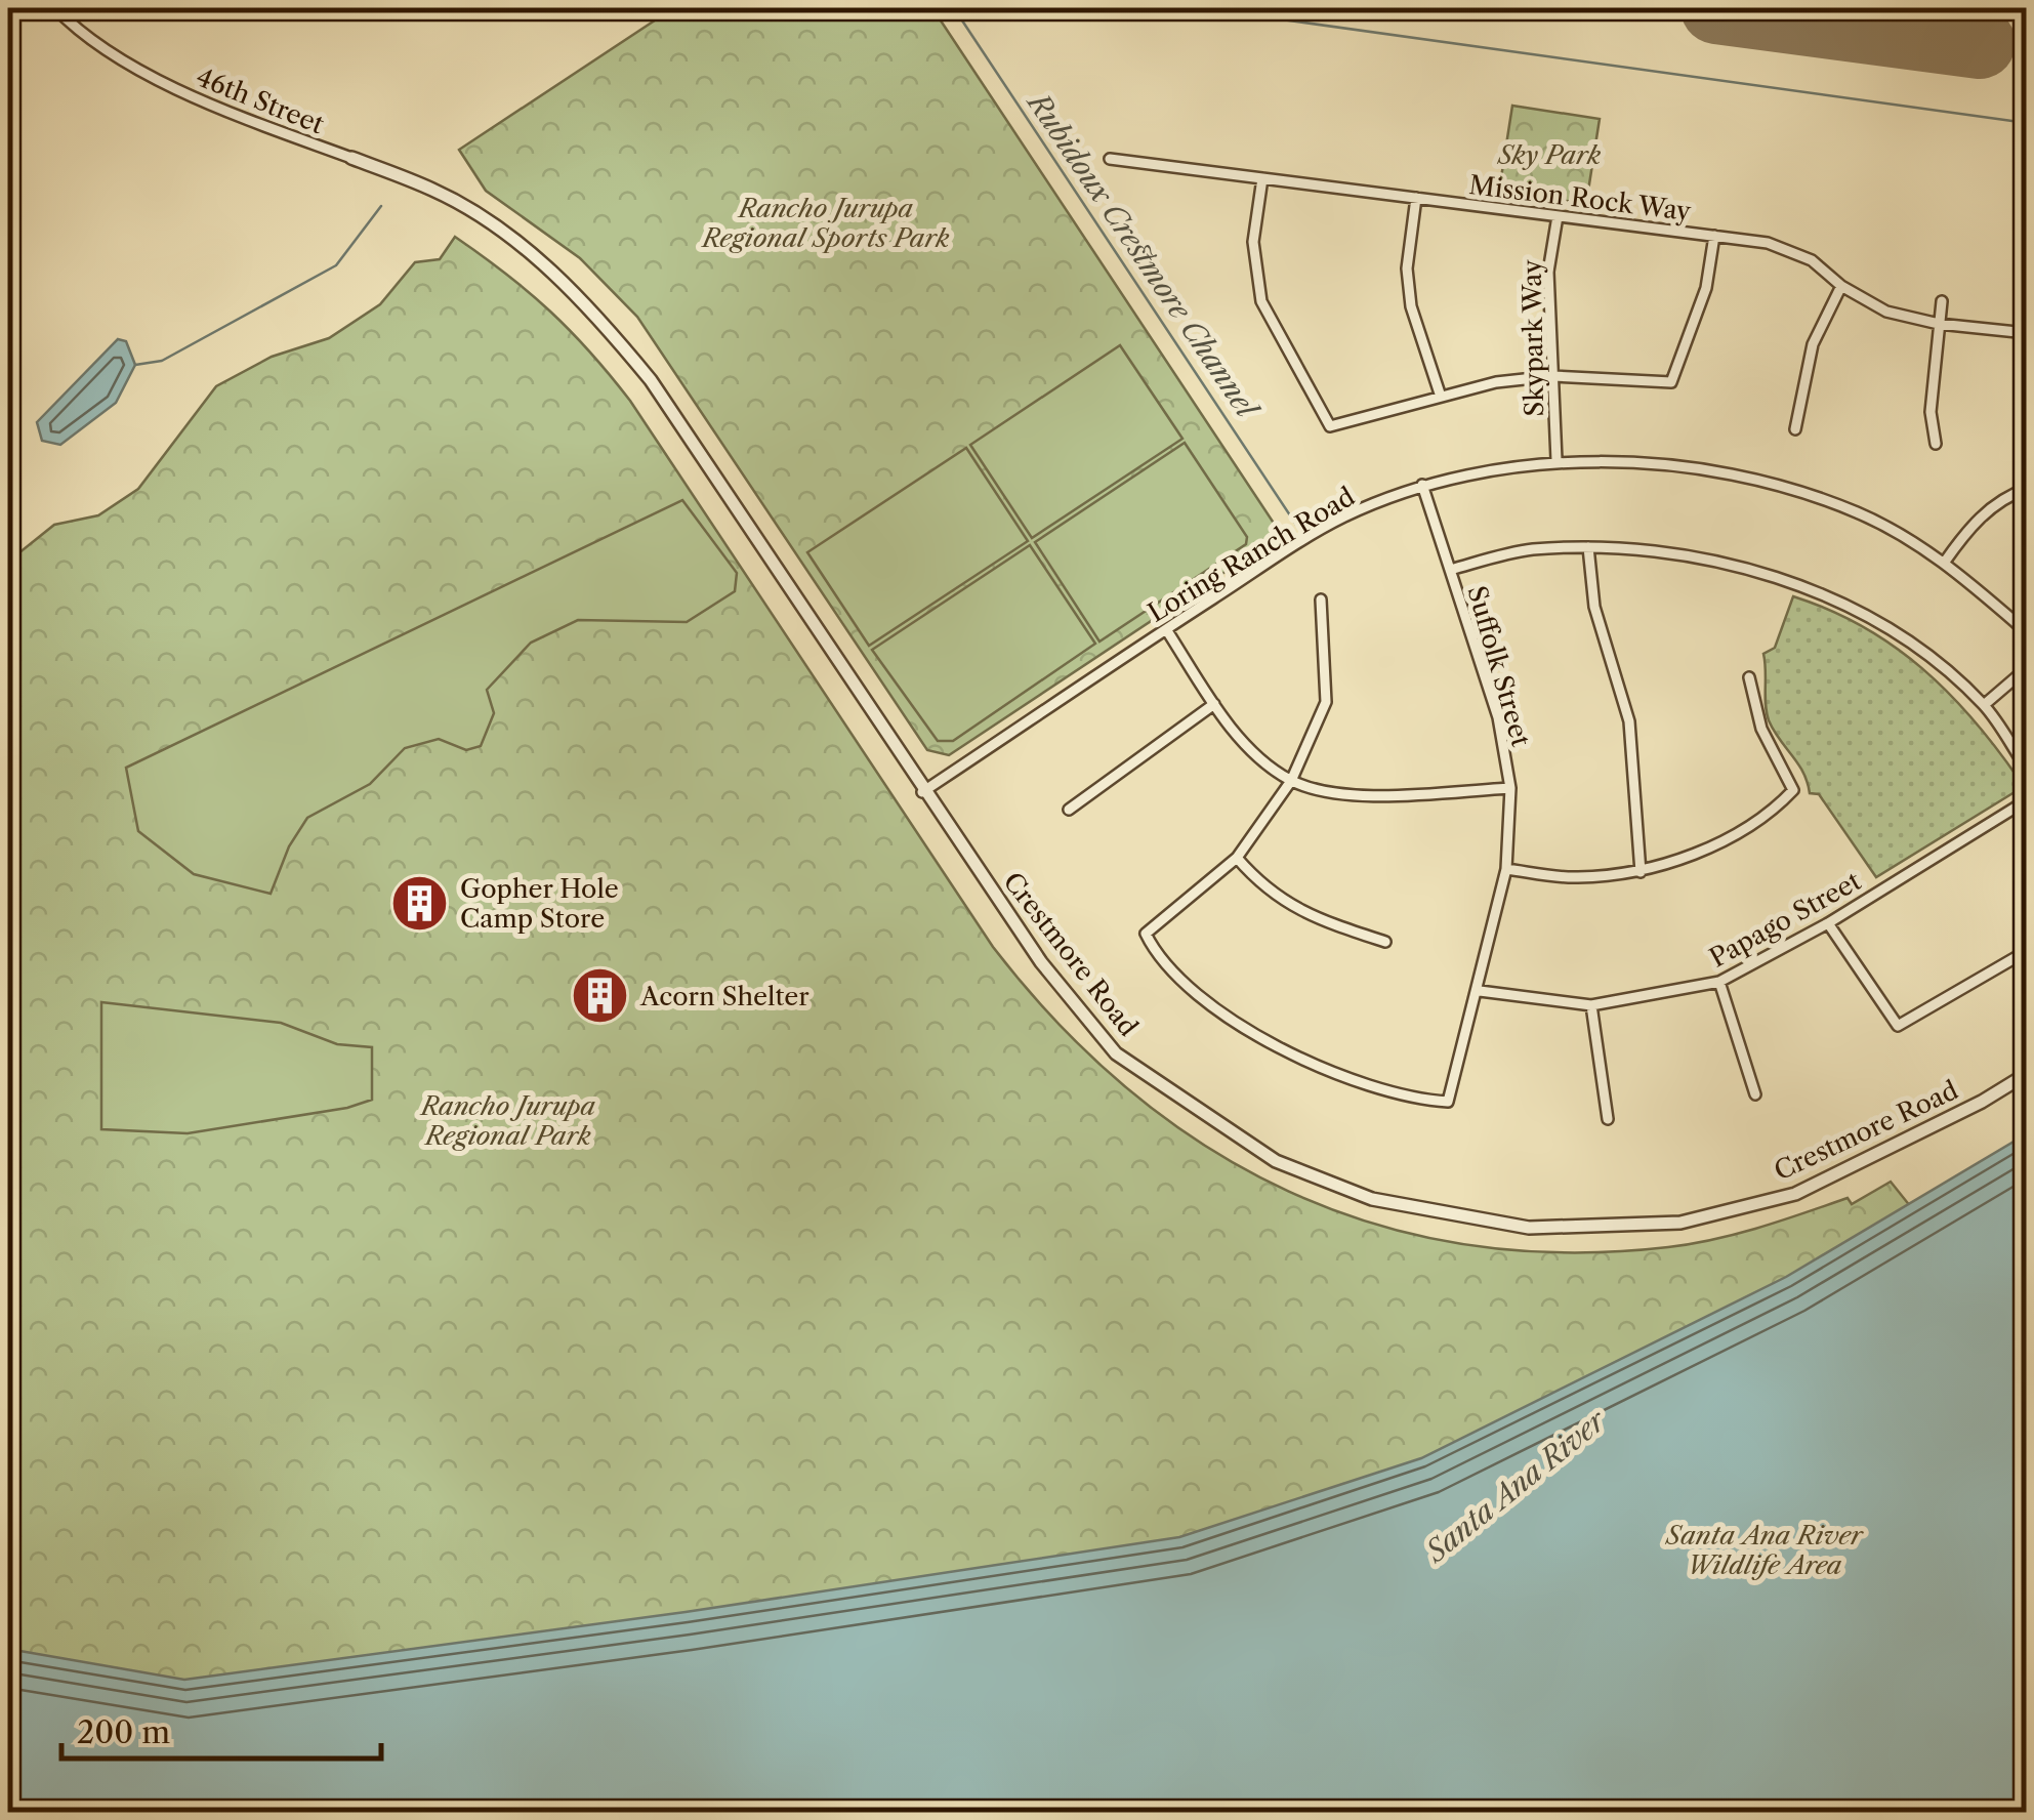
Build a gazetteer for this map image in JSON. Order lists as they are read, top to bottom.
{
  "streets": {
    "street": [
      "46th Street",
      "Mission Rock Way",
      "Skypark Way",
      "Loring Ranch Road",
      "Suffolk Street",
      "Papago Street",
      "Crestmore Road"
    ]
  },
  "crossings": [
    ["46th Street", "Crestmore Road"],
    ["Mission Rock Way", "Skypark Way"],
    ["Skypark Way", "Loring Ranch Road"],
    ["Loring Ranch Road", "Suffolk Street"],
    ["Loring Ranch Road", "Crestmore Road"],
    ["Suffolk Street", "Papago Street"]
  ],
  "water": ["Rubidoux Crestmore Channel", "Santa Ana River"],
  "parks": [
    "Sky Park",
    "Rancho Jurupa Regional Sports Park",
    "Rancho Jurupa Regional Park",
    "Santa Ana River Wildlife Area"
  ],
  "places": {
    "building": ["Gopher Hole Camp Store", "Acorn Shelter"]
  },
  "scale_bar": "200 m"
}
